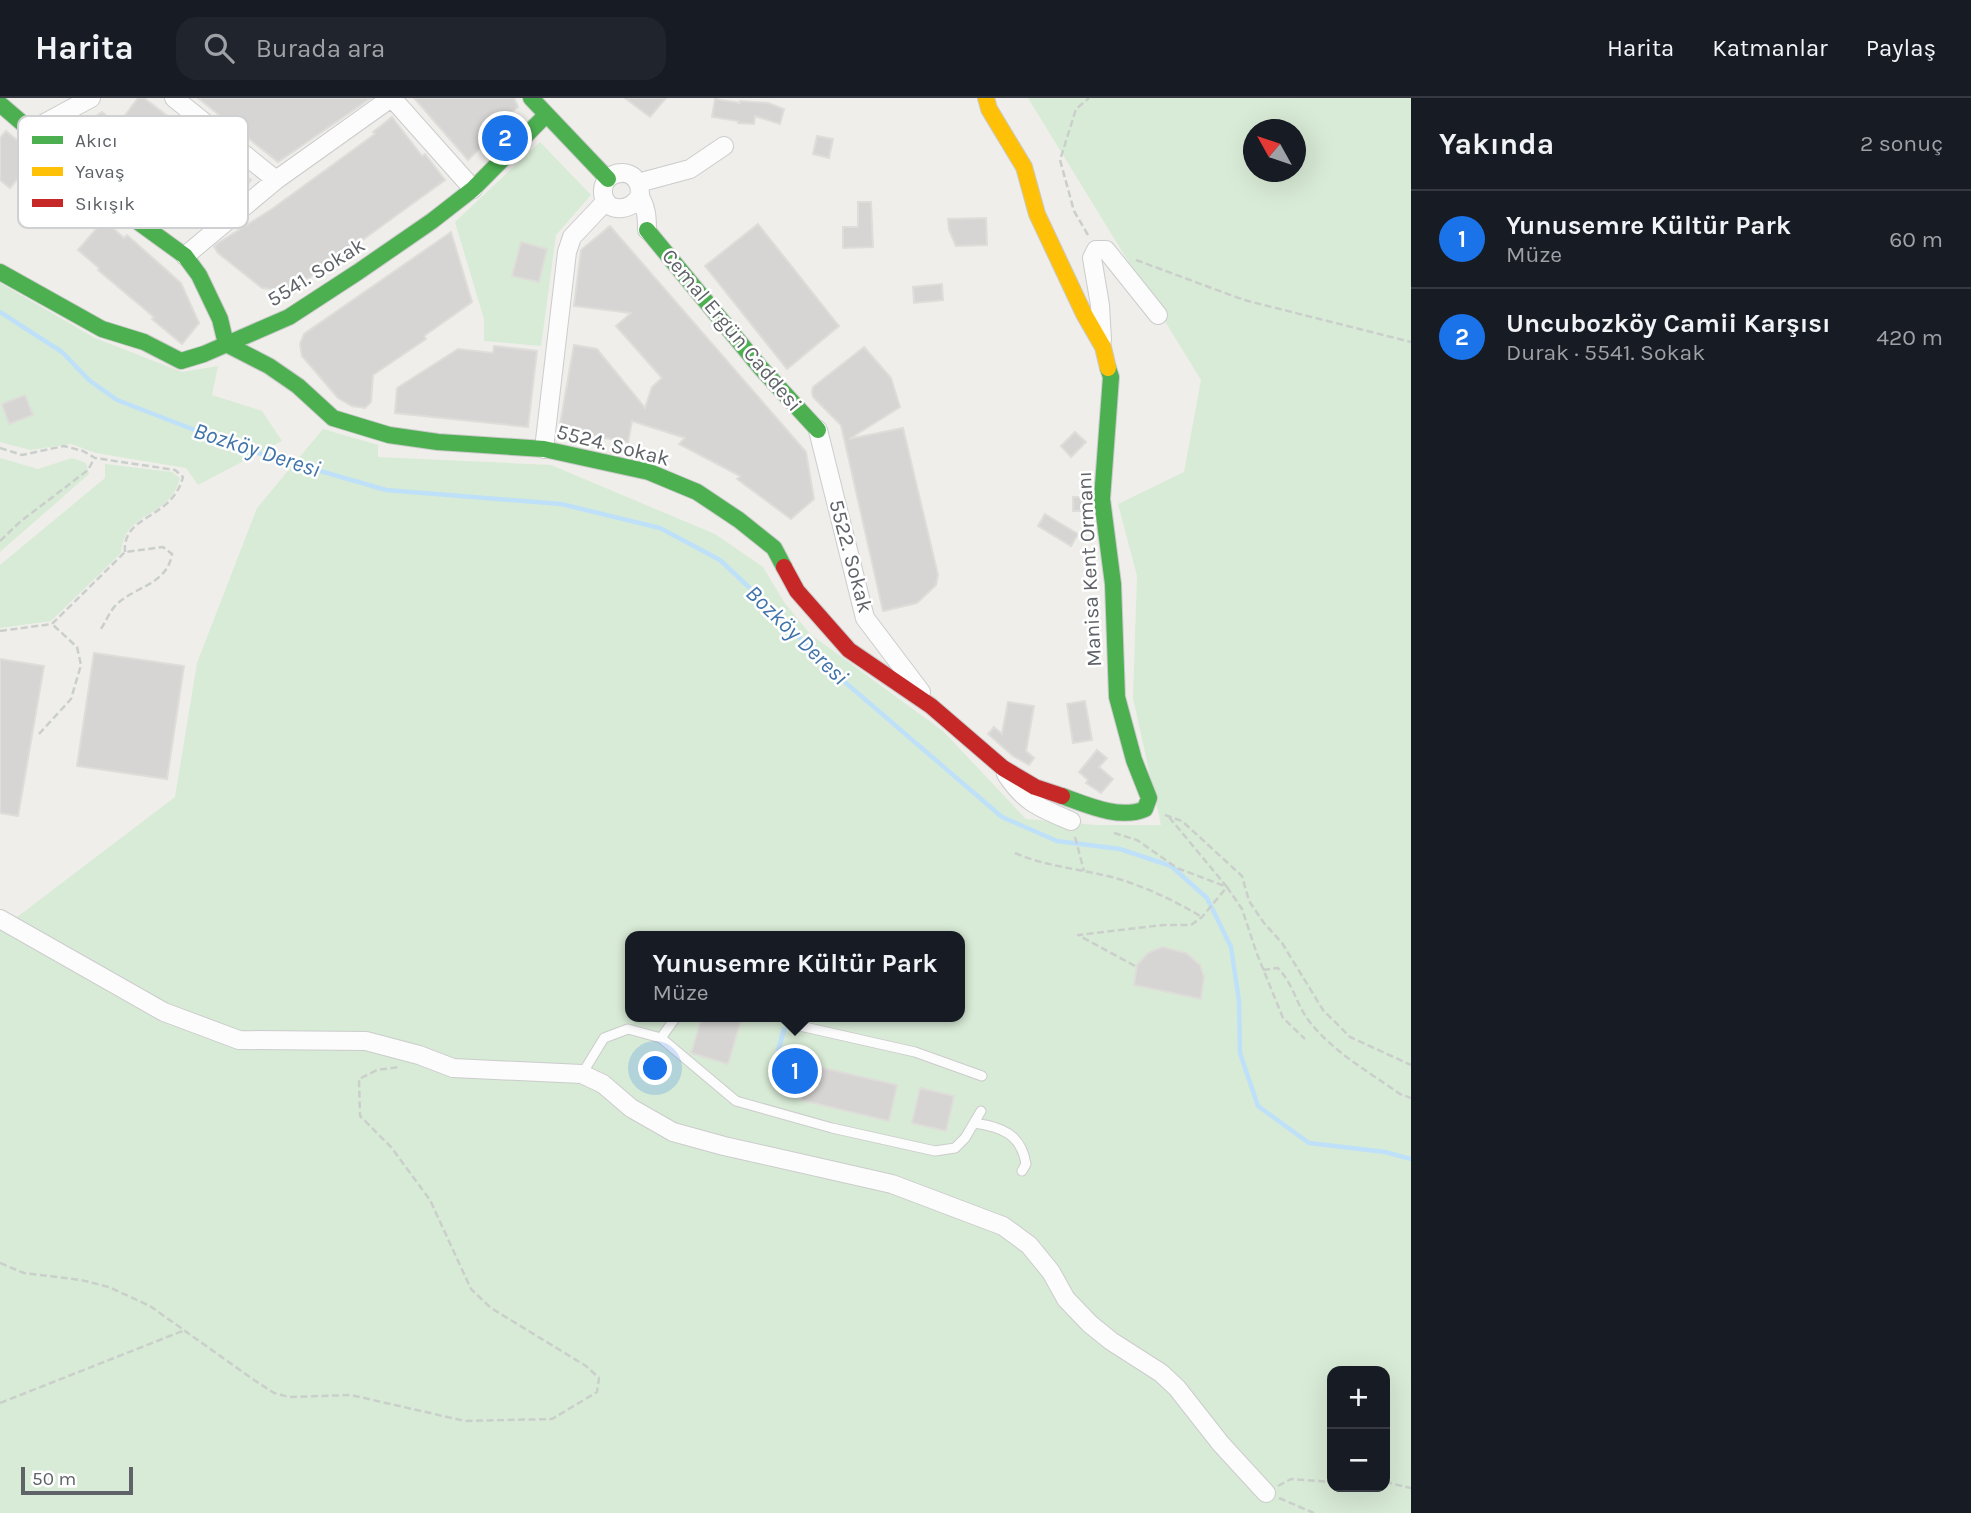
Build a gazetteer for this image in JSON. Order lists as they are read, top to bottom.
{
  "streets": {
    "street": [
      "5541. Sokak",
      "Cemal Ergün Caddesi",
      "5524. Sokak",
      "5522. Sokak",
      "Manisa Kent Ormanı"
    ]
  },
  "crossings": [
    ["5541. Sokak", "5524. Sokak"],
    ["Cemal Ergün Caddesi", "5522. Sokak"],
    ["5524. Sokak", "5522. Sokak"],
    ["5524. Sokak", "Manisa Kent Ormanı"]
  ],
  "water": ["Bozköy Deresi"],
  "legend": ["Akıcı", "Yavaş", "Sıkışık"],
  "scale_bar": "50 m",
  "north": "top left",
  "page": {
    "header": "Harita",
    "search": "Burada ara",
    "nav": ["Harita", "Katmanlar", "Paylaş"],
    "heading": ["Yakında", "2 sonuç"],
    "pins": ["2", "1"],
    "list": [
      {
        "mark": "1",
        "name": "Yunusemre Kültür Park",
        "note": "Müze",
        "value": "60 m"
      },
      {
        "mark": "2",
        "name": "Uncubozköy Camii Karşısı",
        "note": "Durak · 5541. Sokak",
        "value": "420 m"
      }
    ],
    "popup": ["Yunusemre Kültür Park", "Müze"],
    "map_buttons": ["+", "−"],
    "scale": "50 m"
  }
}
